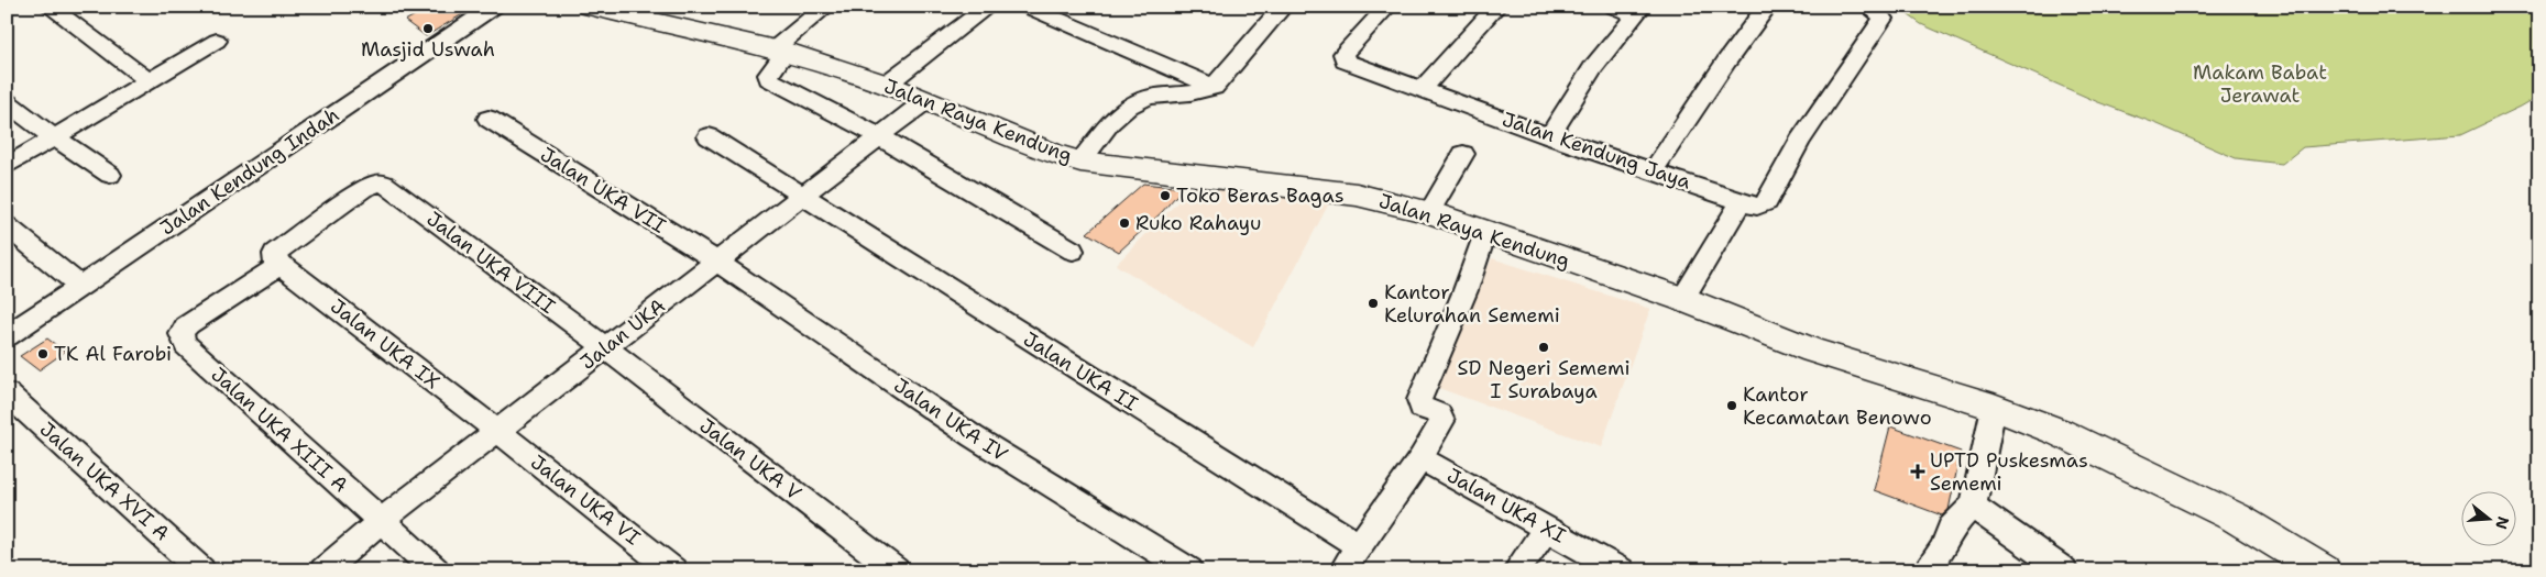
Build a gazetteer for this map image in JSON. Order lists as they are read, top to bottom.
{
  "streets": {
    "main road": ["Jalan Raya Kendung"],
    "street": [
      "Jalan Kendung Jaya",
      "Jalan Kendung Indah",
      "Jalan UKA VII",
      "Jalan UKA VIII",
      "Jalan UKA",
      "Jalan UKA IX",
      "Jalan UKA II",
      "Jalan UKA IV",
      "Jalan UKA XIII A",
      "Jalan UKA V",
      "Jalan UKA XVI A",
      "Jalan UKA VI",
      "Jalan UKA XI"
    ]
  },
  "crossings": [
    ["Jalan Raya Kendung", "Jalan UKA"],
    ["Jalan UKA VII", "Jalan UKA"],
    ["Jalan UKA VII", "Jalan UKA IV"],
    ["Jalan UKA VIII", "Jalan UKA"],
    ["Jalan UKA VIII", "Jalan UKA IX"],
    ["Jalan UKA VIII", "Jalan UKA XIII A"],
    ["Jalan UKA VIII", "Jalan UKA V"],
    ["Jalan UKA", "Jalan UKA IX"],
    ["Jalan UKA", "Jalan UKA II"],
    ["Jalan UKA", "Jalan UKA IV"],
    ["Jalan UKA", "Jalan UKA XIII A"],
    ["Jalan UKA", "Jalan UKA V"],
    ["Jalan UKA", "Jalan UKA VI"],
    ["Jalan UKA IX", "Jalan UKA XIII A"],
    ["Jalan UKA IX", "Jalan UKA VI"]
  ],
  "parks": ["Makam Babat Jerawat"],
  "places": {
    "other": [
      "Masjid Uswah",
      "Toko Beras Bagas",
      "Ruko Rahayu",
      "Kantor Kelurahan Sememi",
      "SD Negeri Sememi I Surabaya",
      "TK Al Farobi",
      "Kantor Kecamatan Benowo"
    ],
    "health": ["UPTD Puskesmas Sememi"]
  },
  "north": "right"
}
